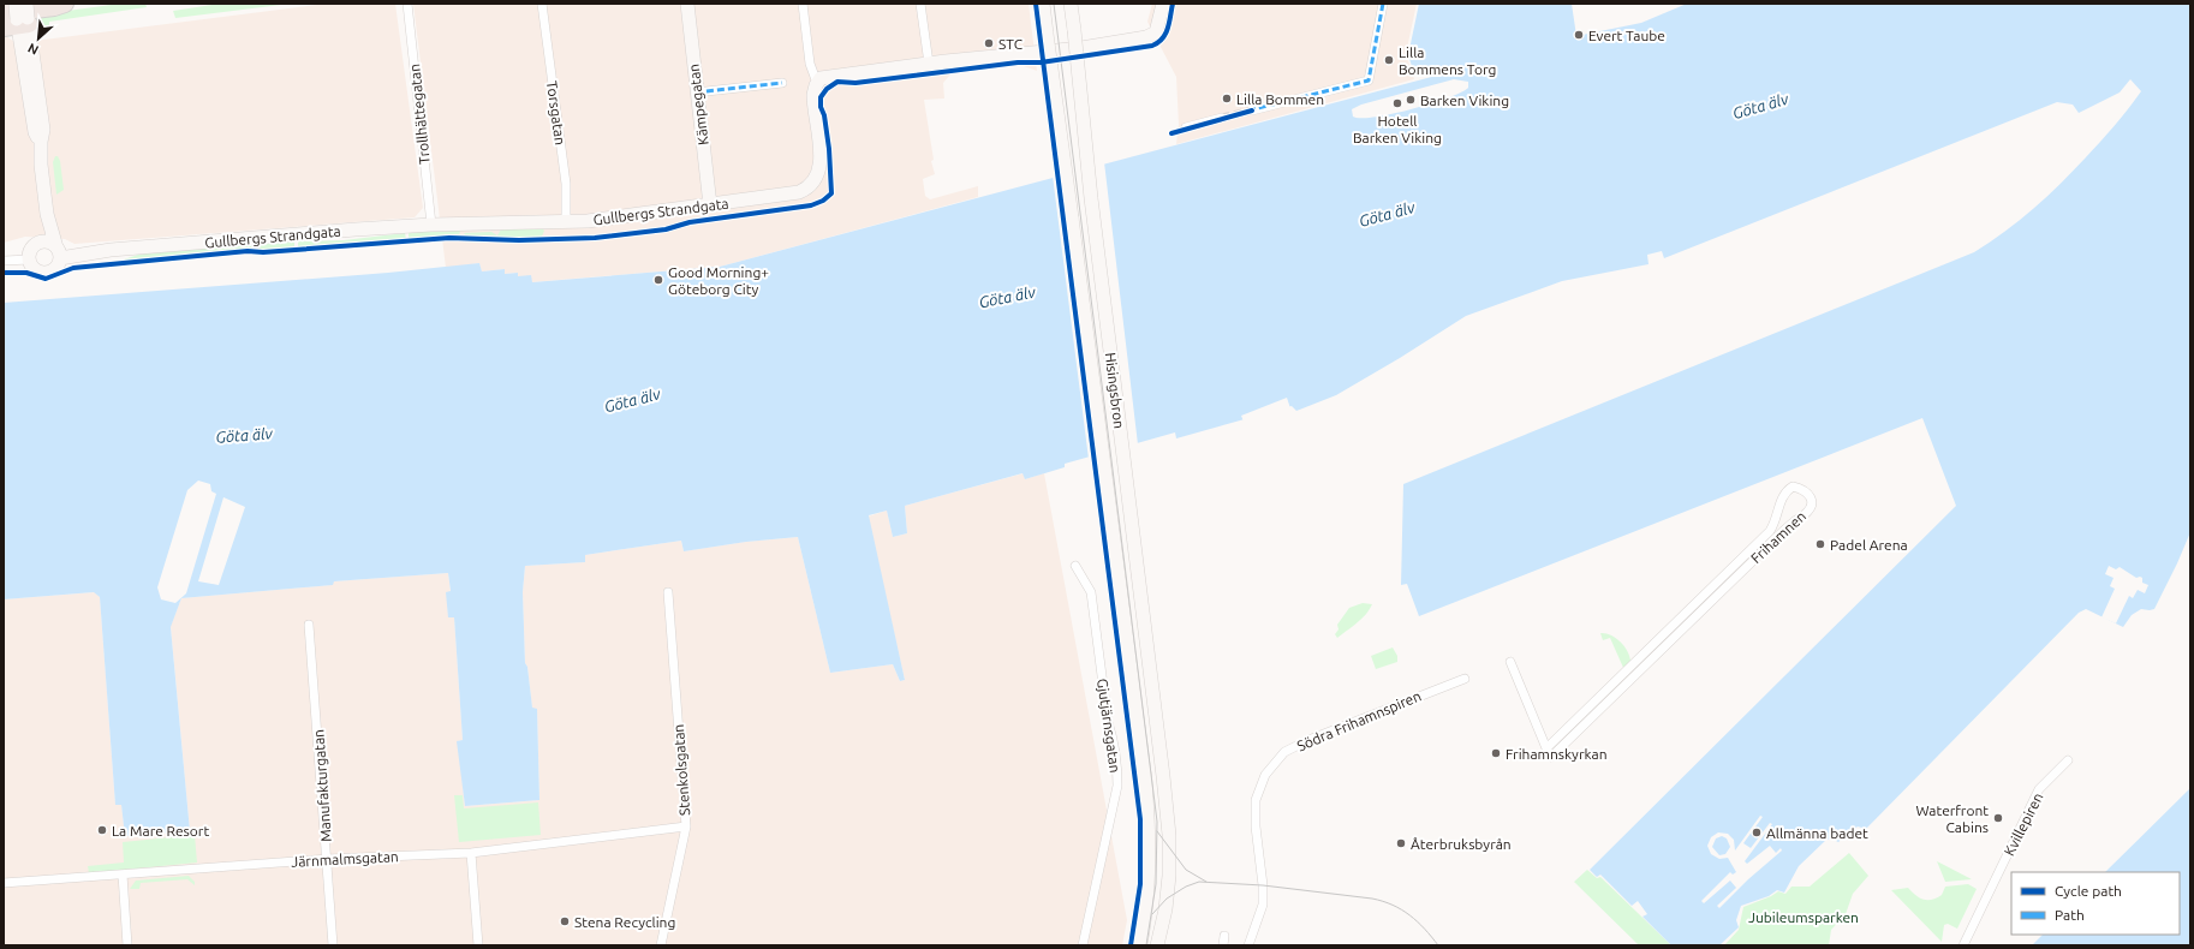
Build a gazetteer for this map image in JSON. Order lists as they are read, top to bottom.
{
  "streets": {
    "main road": ["Kämpegatan", "Gullbergs Strandgata", "Hisingsbron"],
    "street": [
      "Torsgatan",
      "Trollhättegatan",
      "Frihamnen",
      "Södra Frihamnspiren",
      "Gjutjärnsgatan",
      "Stenkolsgatan",
      "Manufakturgatan",
      "Kvillepiren",
      "Järnmalmsgatan"
    ]
  },
  "crossings": [
    ["Kämpegatan", "Gullbergs Strandgata"],
    ["Torsgatan", "Gullbergs Strandgata"],
    ["Trollhättegatan", "Gullbergs Strandgata"],
    ["Stenkolsgatan", "Järnmalmsgatan"],
    ["Manufakturgatan", "Järnmalmsgatan"]
  ],
  "water": ["Göta älv"],
  "parks": ["Jubileumsparken"],
  "places": [
    "Evert Taube",
    "STC",
    "Lilla Bommens Torg",
    "Lilla Bommen",
    "Barken Viking",
    "Hotell Barken Viking",
    "Good Morning+ Göteborg City",
    "Padel Arena",
    "Frihamnskyrkan",
    "Waterfront Cabins",
    "La Mare Resort",
    "Allmänna badet",
    "Återbruksbyrån",
    "Stena Recycling"
  ],
  "legend": ["Cycle path", "Path"],
  "north": "bottom left"
}
